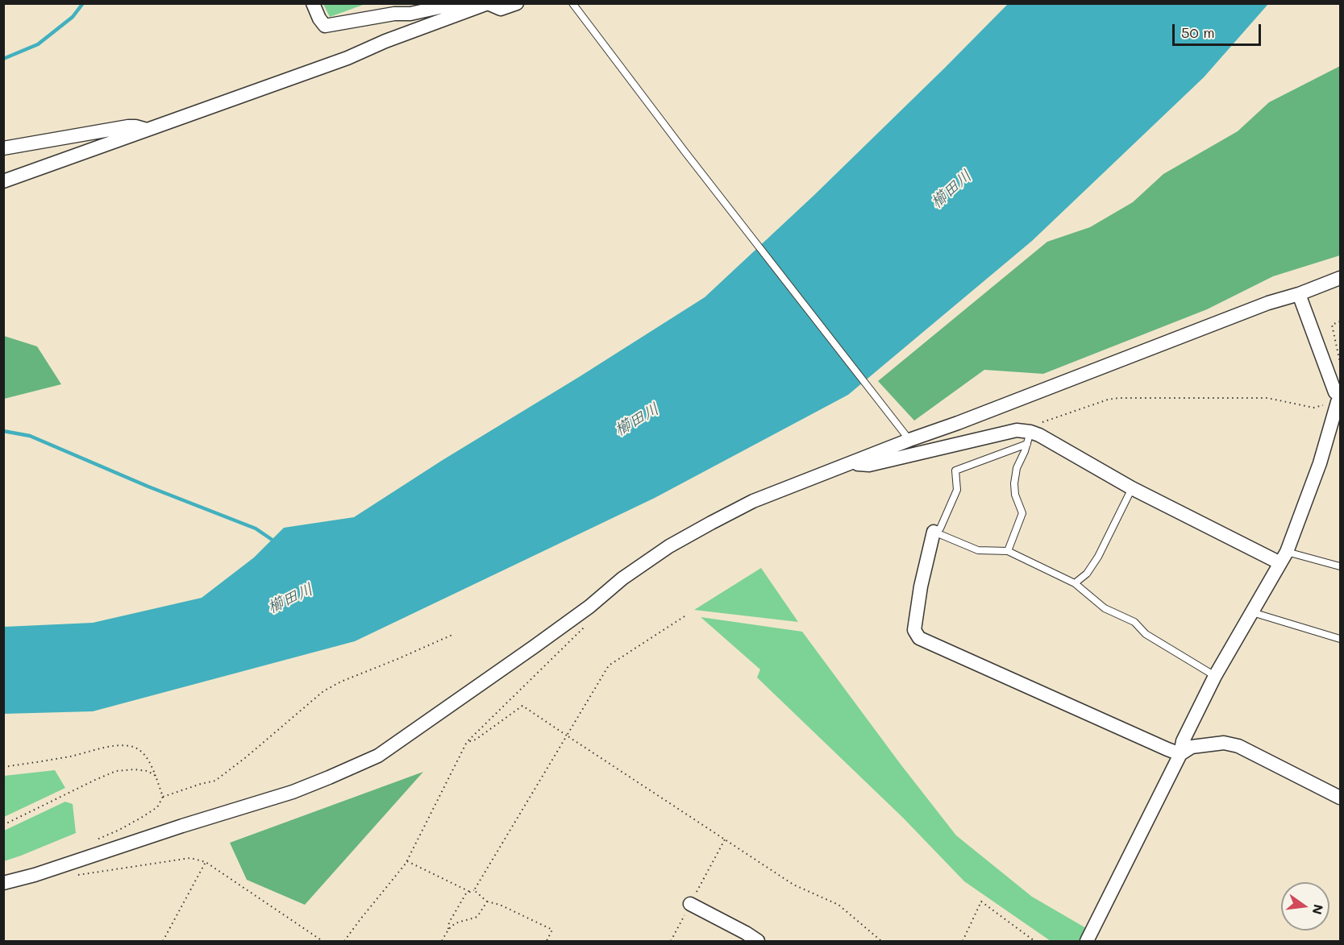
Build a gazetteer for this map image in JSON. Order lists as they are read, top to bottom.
{
  "water": ["櫛田川"],
  "scale_bar": "50 m",
  "north": "right"
}
